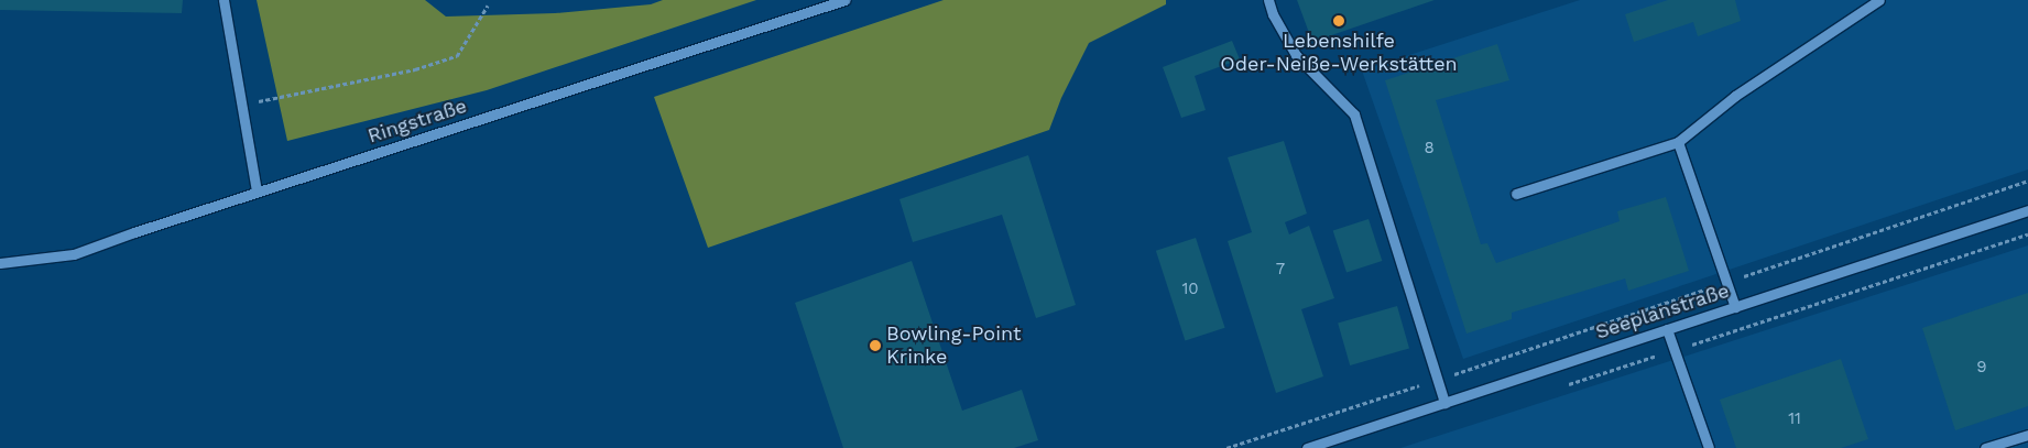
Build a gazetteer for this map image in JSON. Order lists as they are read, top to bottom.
{
  "streets": {
    "street": ["Ringstraße", "Seeplanstraße"]
  },
  "places": ["Lebenshilfe Oder-Neiße-Werkstätten", "Bowling-Point Krinke"],
  "house_numbers": [
    "8",
    "7",
    "10",
    "9",
    "11"
  ]
}
